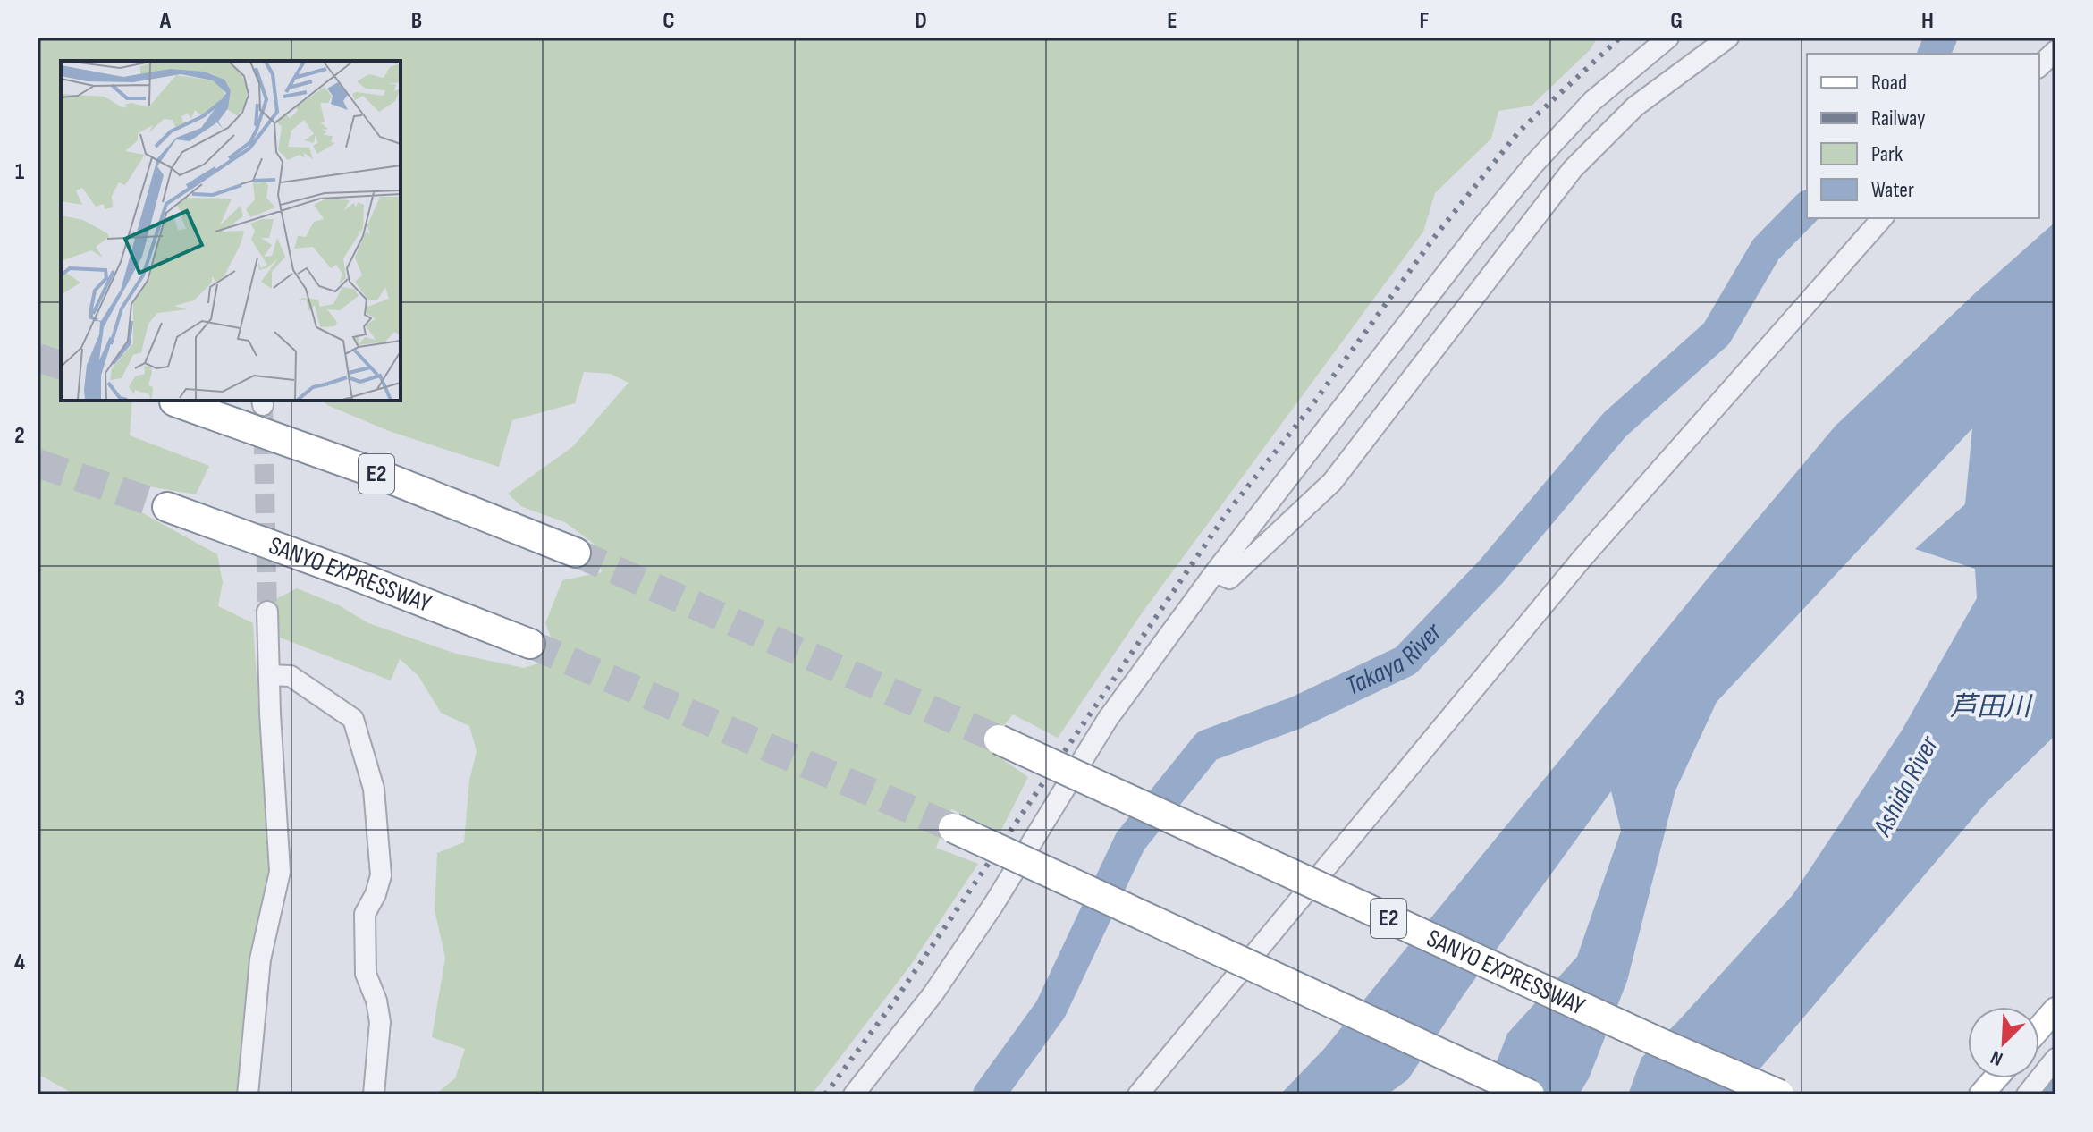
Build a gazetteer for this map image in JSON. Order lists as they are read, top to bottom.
{
  "streets": {
    "highway": ["E2", "SANYO EXPRESSWAY"]
  },
  "water": ["Takaya River", "芦田川", "Ashida River"],
  "legend": [
    "Road",
    "Railway",
    "Park",
    "Water"
  ],
  "north": "bottom left",
  "grid": {
    "columns": [
      "A",
      "B",
      "C",
      "D",
      "E",
      "F",
      "G",
      "H"
    ],
    "rows": [
      "1",
      "2",
      "3",
      "4"
    ]
  }
}
